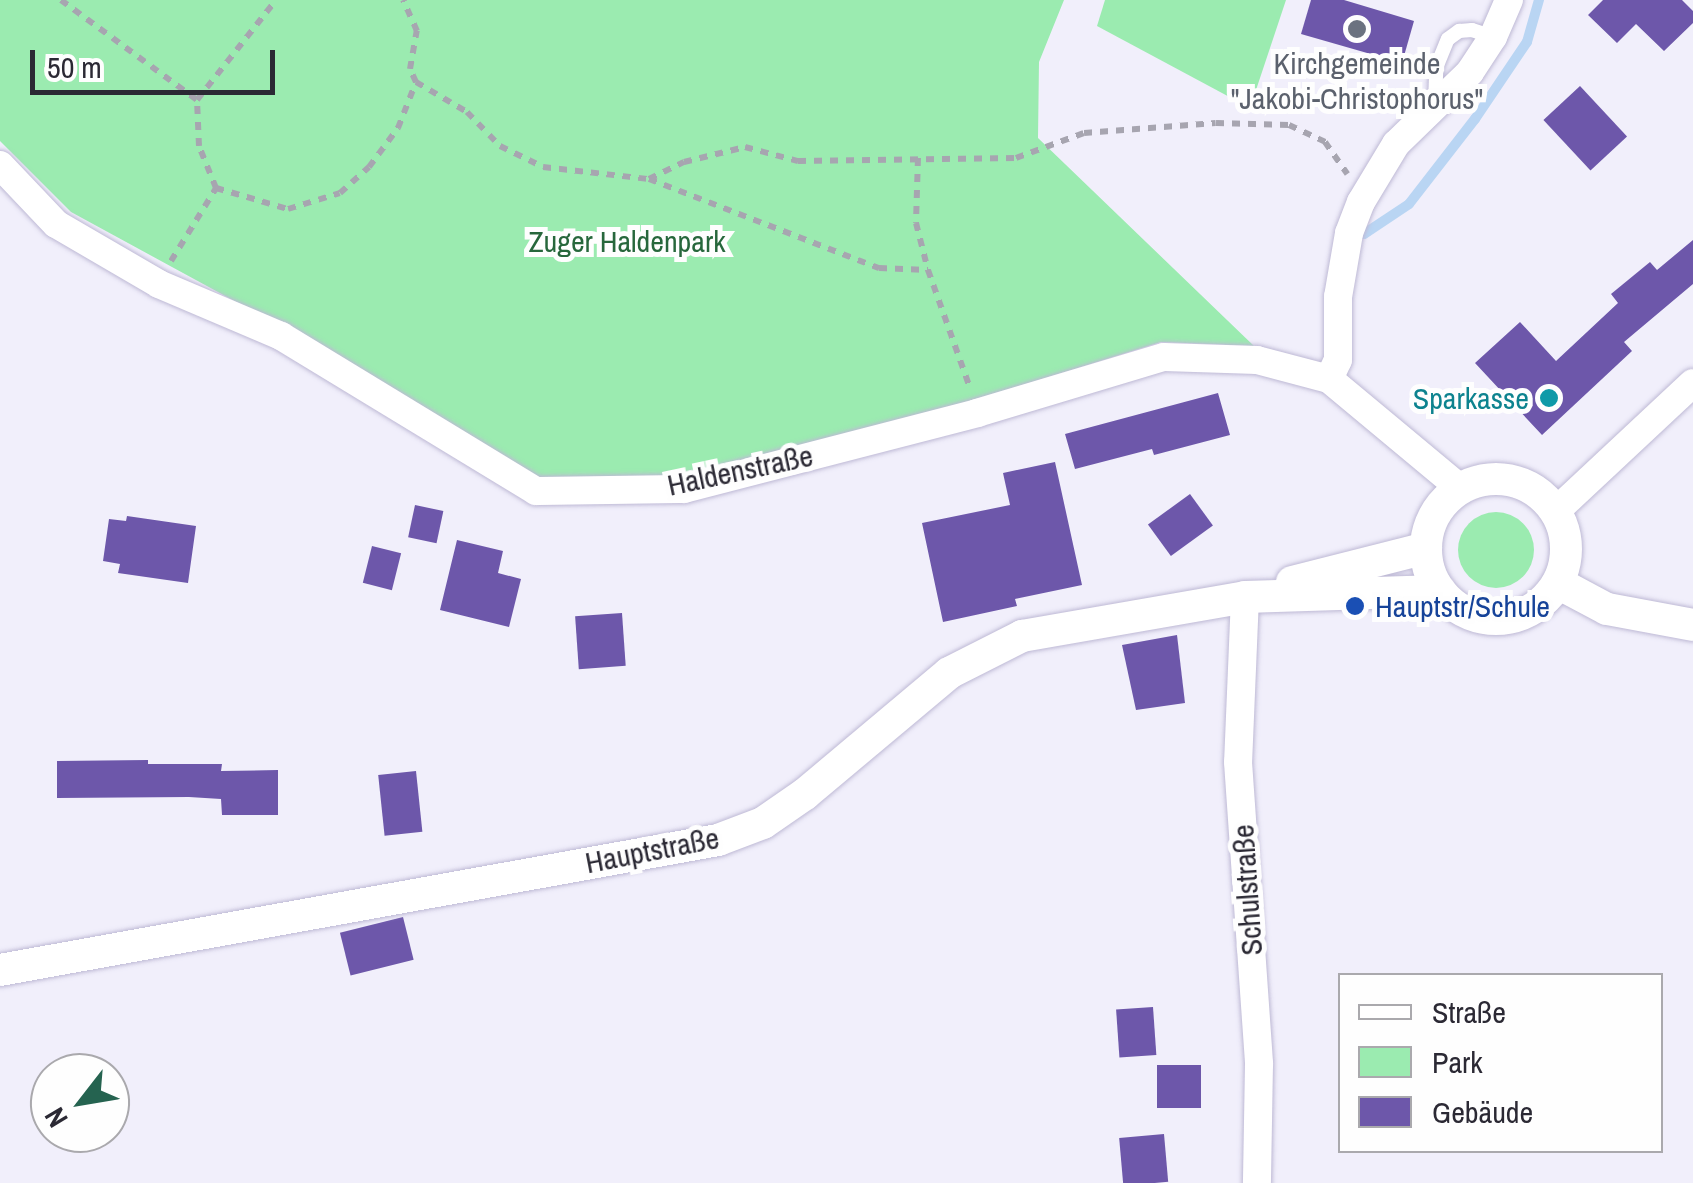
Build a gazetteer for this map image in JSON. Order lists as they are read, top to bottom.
{
  "streets": {
    "street": ["Haldenstraße", "Hauptstraße", "Schulstraße"]
  },
  "crossings": [
    ["Haldenstraße", "Hauptstraße"],
    ["Hauptstraße", "Schulstraße"]
  ],
  "parks": ["Zuger Haldenpark"],
  "places": ["Kirchgemeinde \"Jakobi-Christophorus\"", "Sparkasse", "Hauptstr/Schule"],
  "legend": ["Straße", "Park", "Gebäude"],
  "scale_bar": "50 m",
  "north": "bottom left"
}
